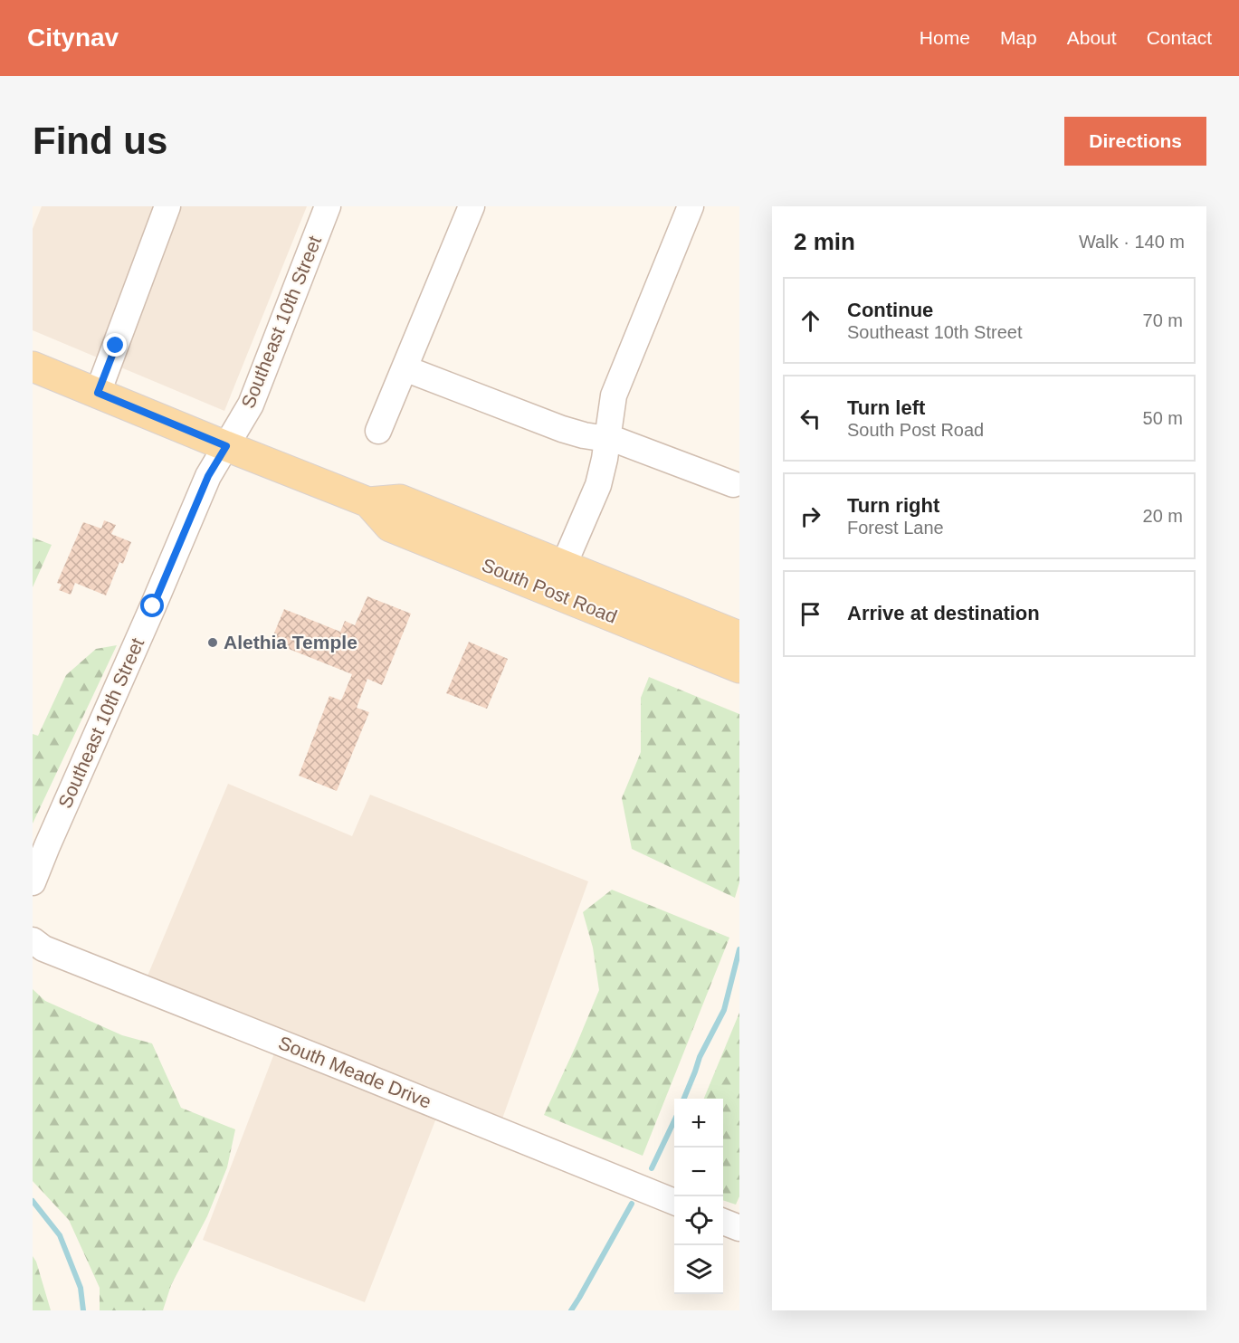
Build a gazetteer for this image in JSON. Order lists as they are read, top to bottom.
{
  "streets": {
    "main road": ["South Post Road"],
    "street": ["Southeast 10th Street", "South Meade Drive"]
  },
  "crossings": [
    ["Southeast 10th Street", "South Post Road"]
  ],
  "places": ["Alethia Temple"],
  "page": {
    "header": "Citynav",
    "nav": [
      "Home",
      "Map",
      "About",
      "Contact"
    ],
    "buttons": "Directions",
    "title": "Find us",
    "heading": ["2 min", "Walk · 140 m"],
    "list": [
      ["Continue", "Southeast 10th Street", "70 m"],
      ["Turn left", "South Post Road", "50 m"],
      ["Turn right", "Forest Lane", "20 m"],
      "Arrive at destination"
    ],
    "map_buttons": ["+", "−"]
  }
}
